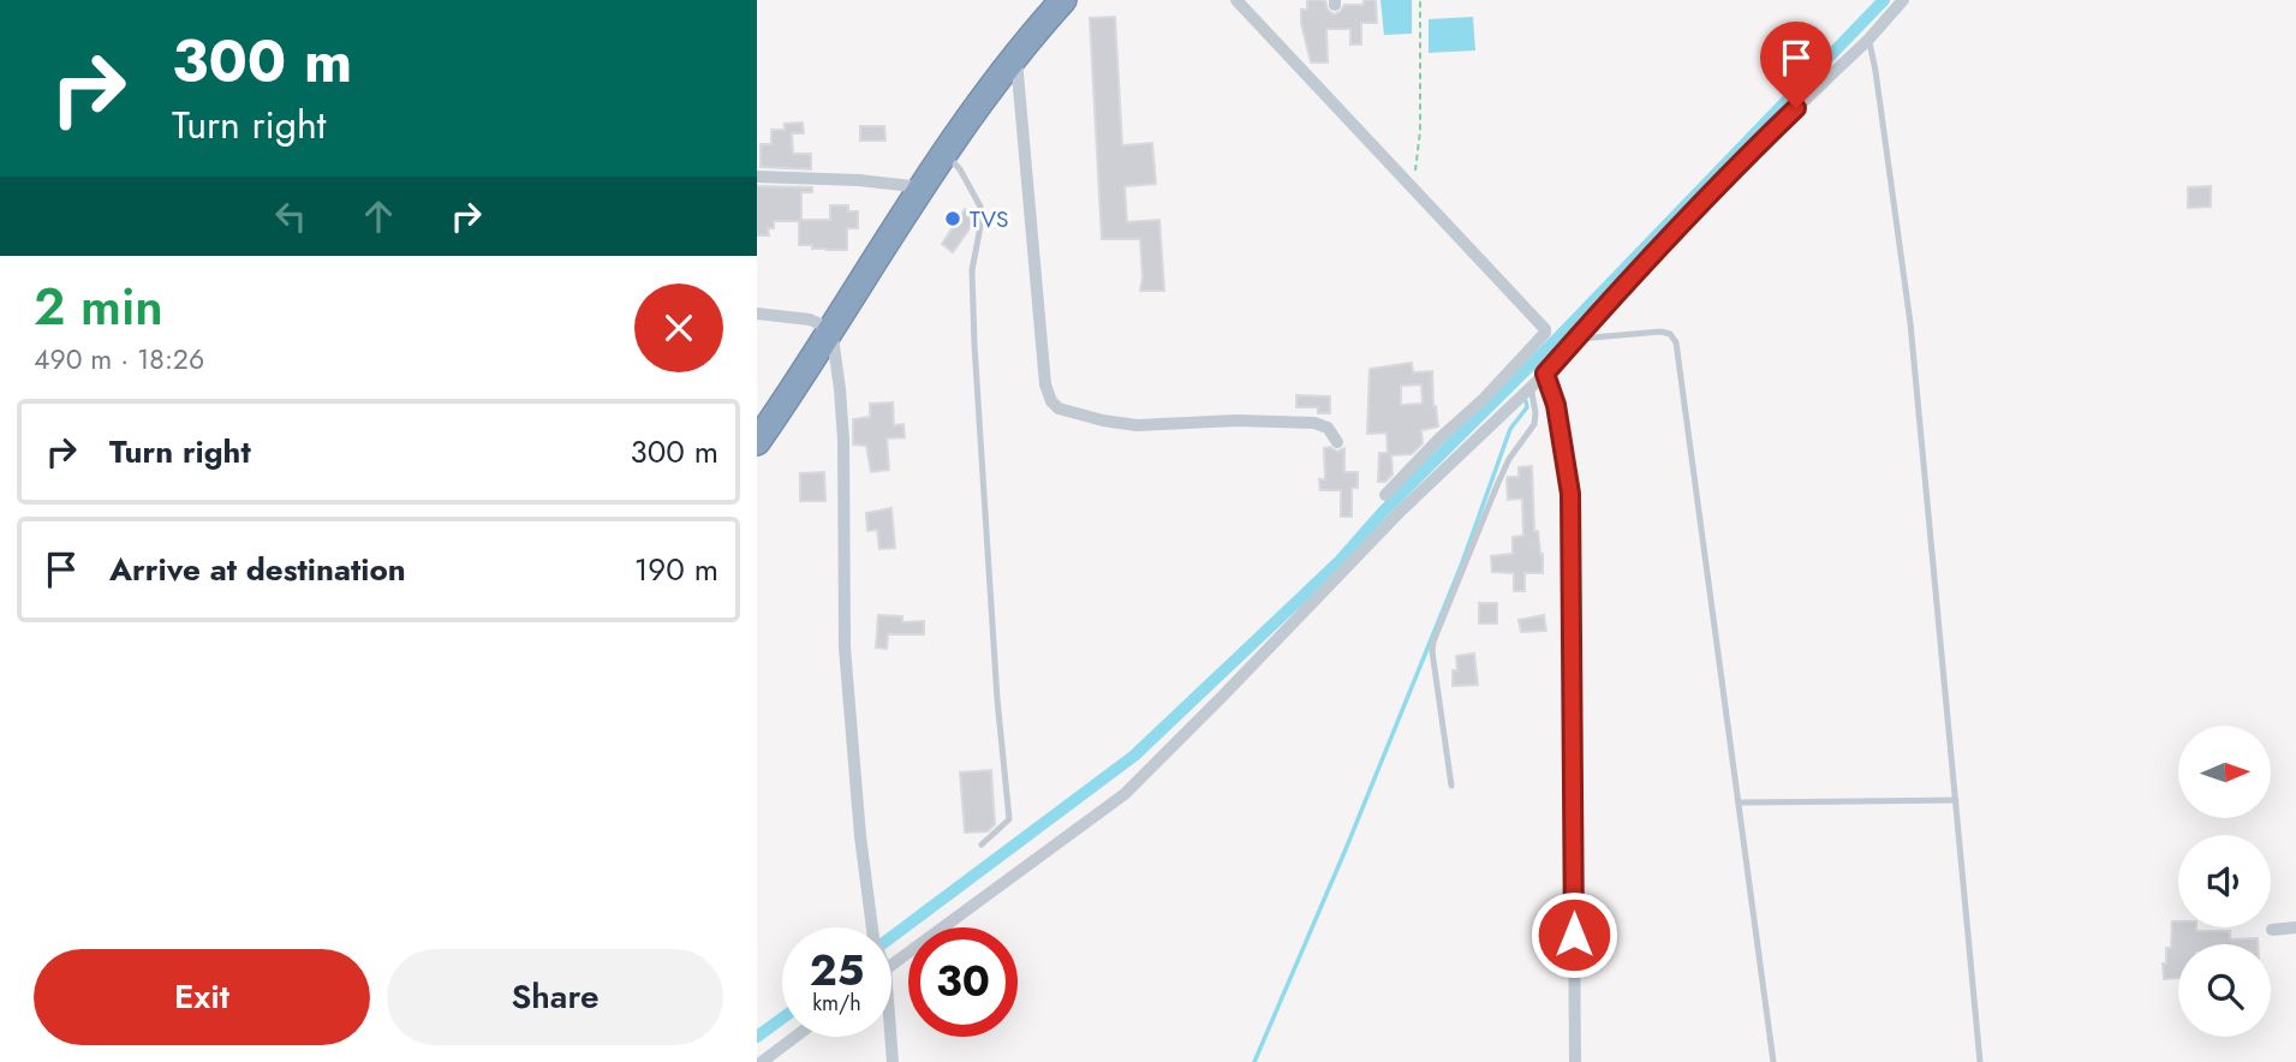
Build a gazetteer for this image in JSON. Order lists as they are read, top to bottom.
{
  "places": ["TVS"],
  "north": "right",
  "page": {
    "turn": ["300 m", "Turn right"],
    "heading": ["2 min", "490 m · 18:26"],
    "list": [
      {
        "name": "Turn right",
        "value": "300 m"
      },
      {
        "name": "Arrive at destination",
        "value": "190 m"
      }
    ],
    "speed": "25 km/h",
    "limit": "30",
    "buttons": ["Exit", "Share"]
  }
}
